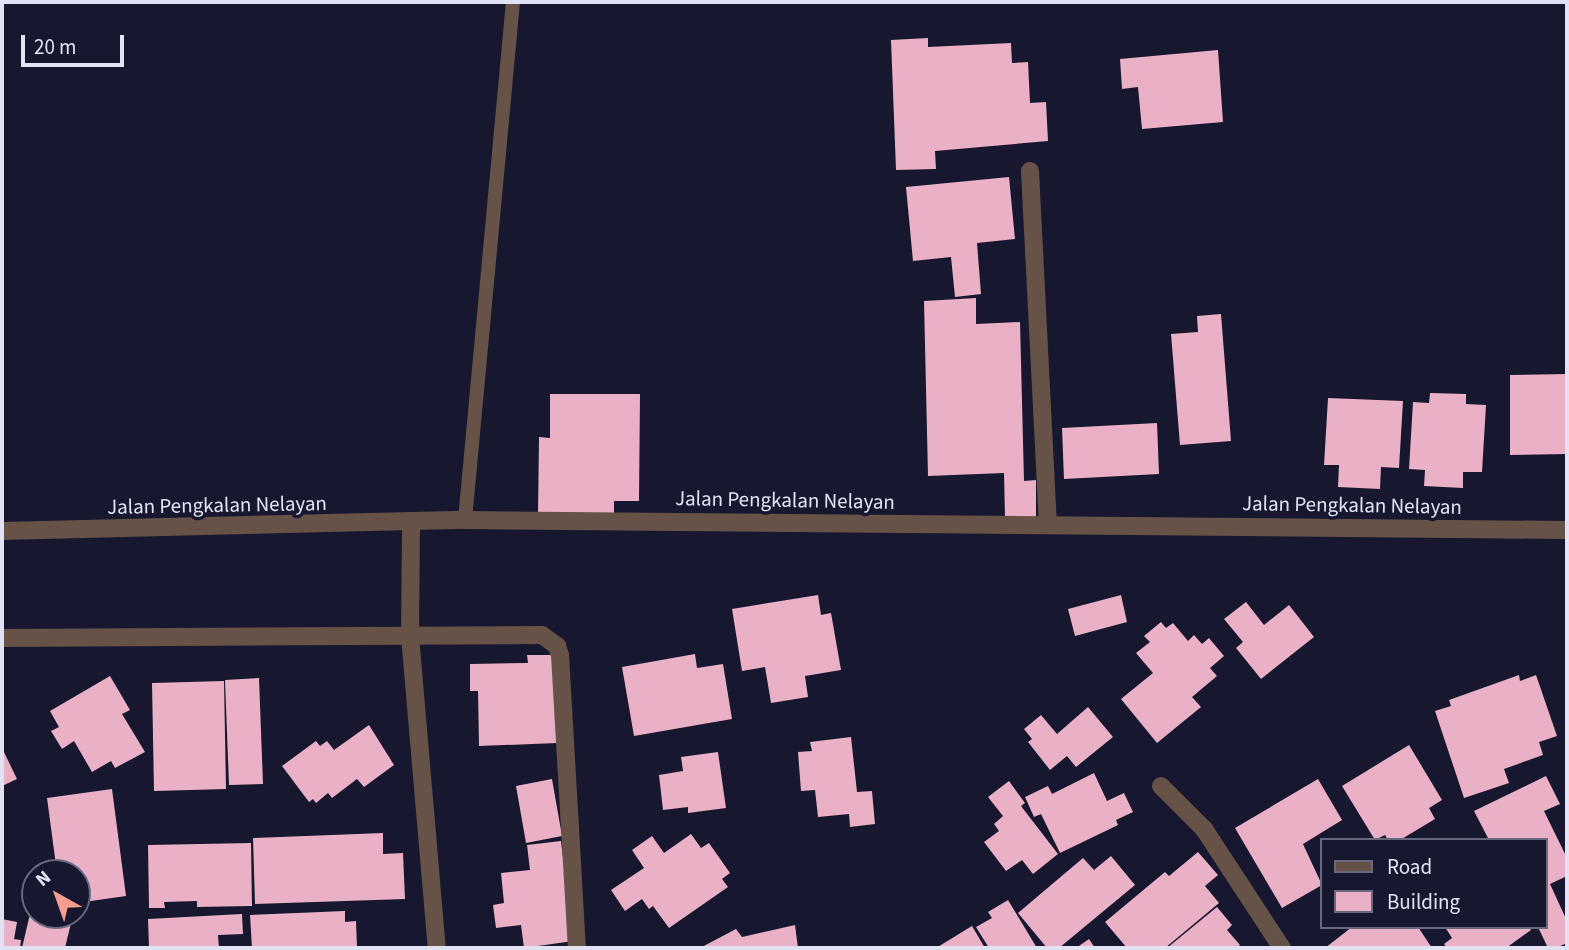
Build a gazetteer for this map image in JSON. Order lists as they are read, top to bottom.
{
  "streets": {
    "street": ["Jalan Pengkalan Nelayan"]
  },
  "legend": ["Road", "Building"],
  "scale_bar": "20 m",
  "north": "top left"
}
